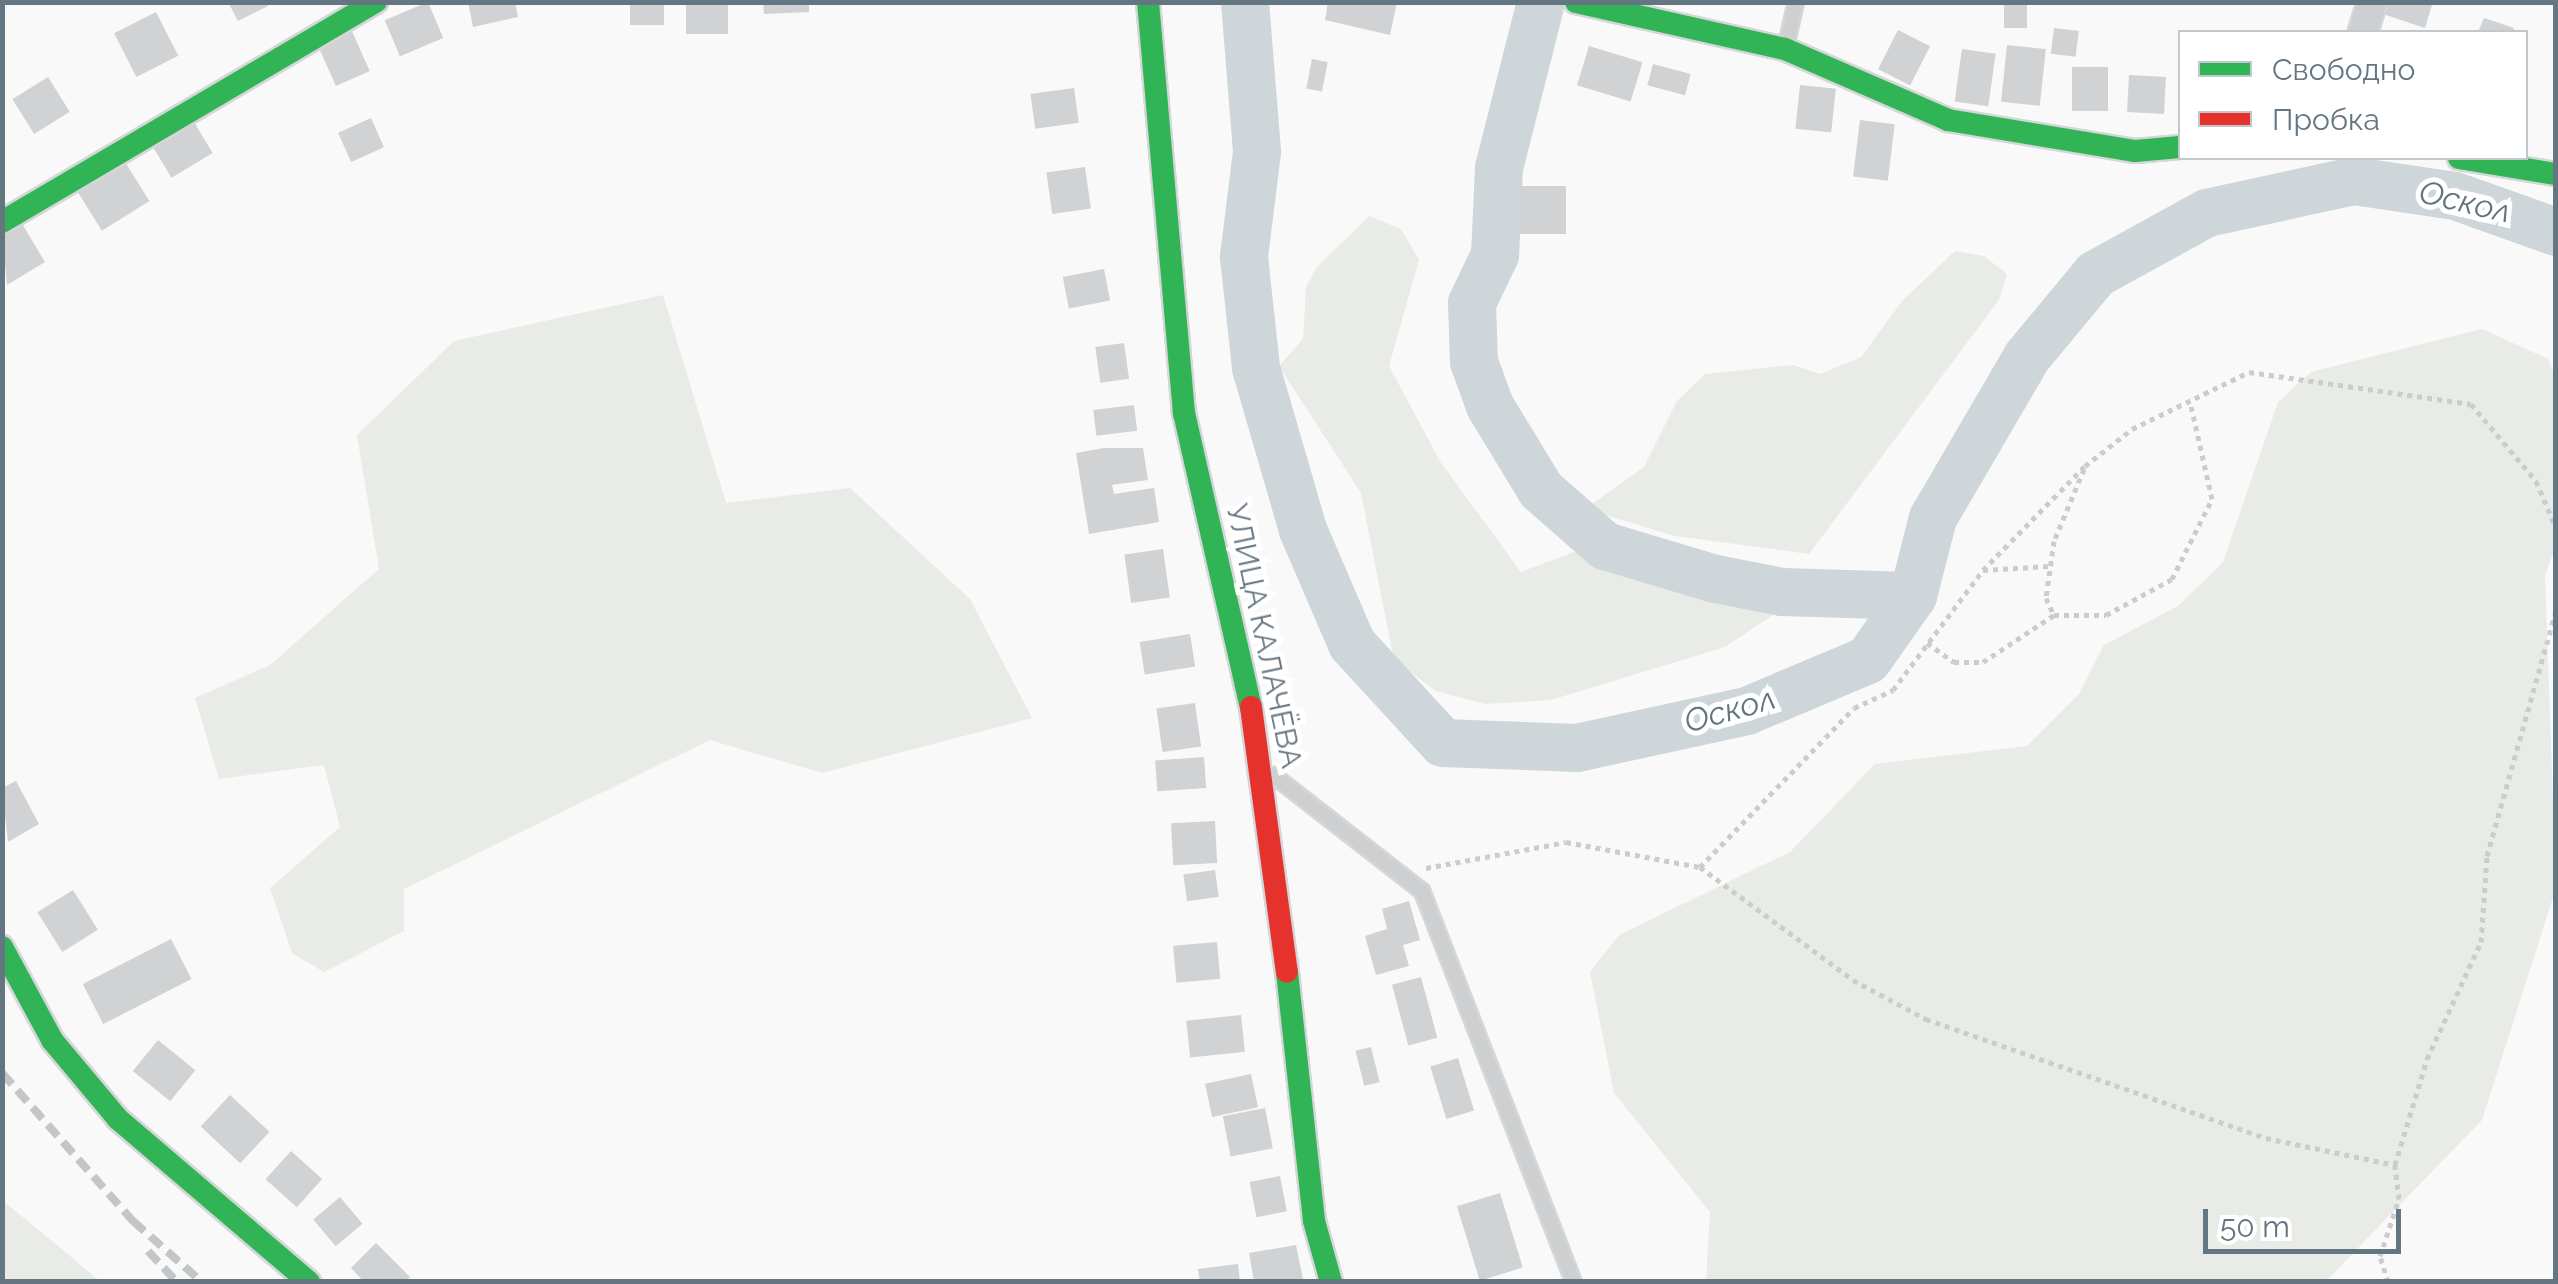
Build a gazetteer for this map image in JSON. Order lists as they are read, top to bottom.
{
  "streets": {
    "street": ["УЛИЦА КАЛАЧЁВА"]
  },
  "water": ["Оскол"],
  "legend": ["Свободно", "Пробка"],
  "scale_bar": "50 m"
}
